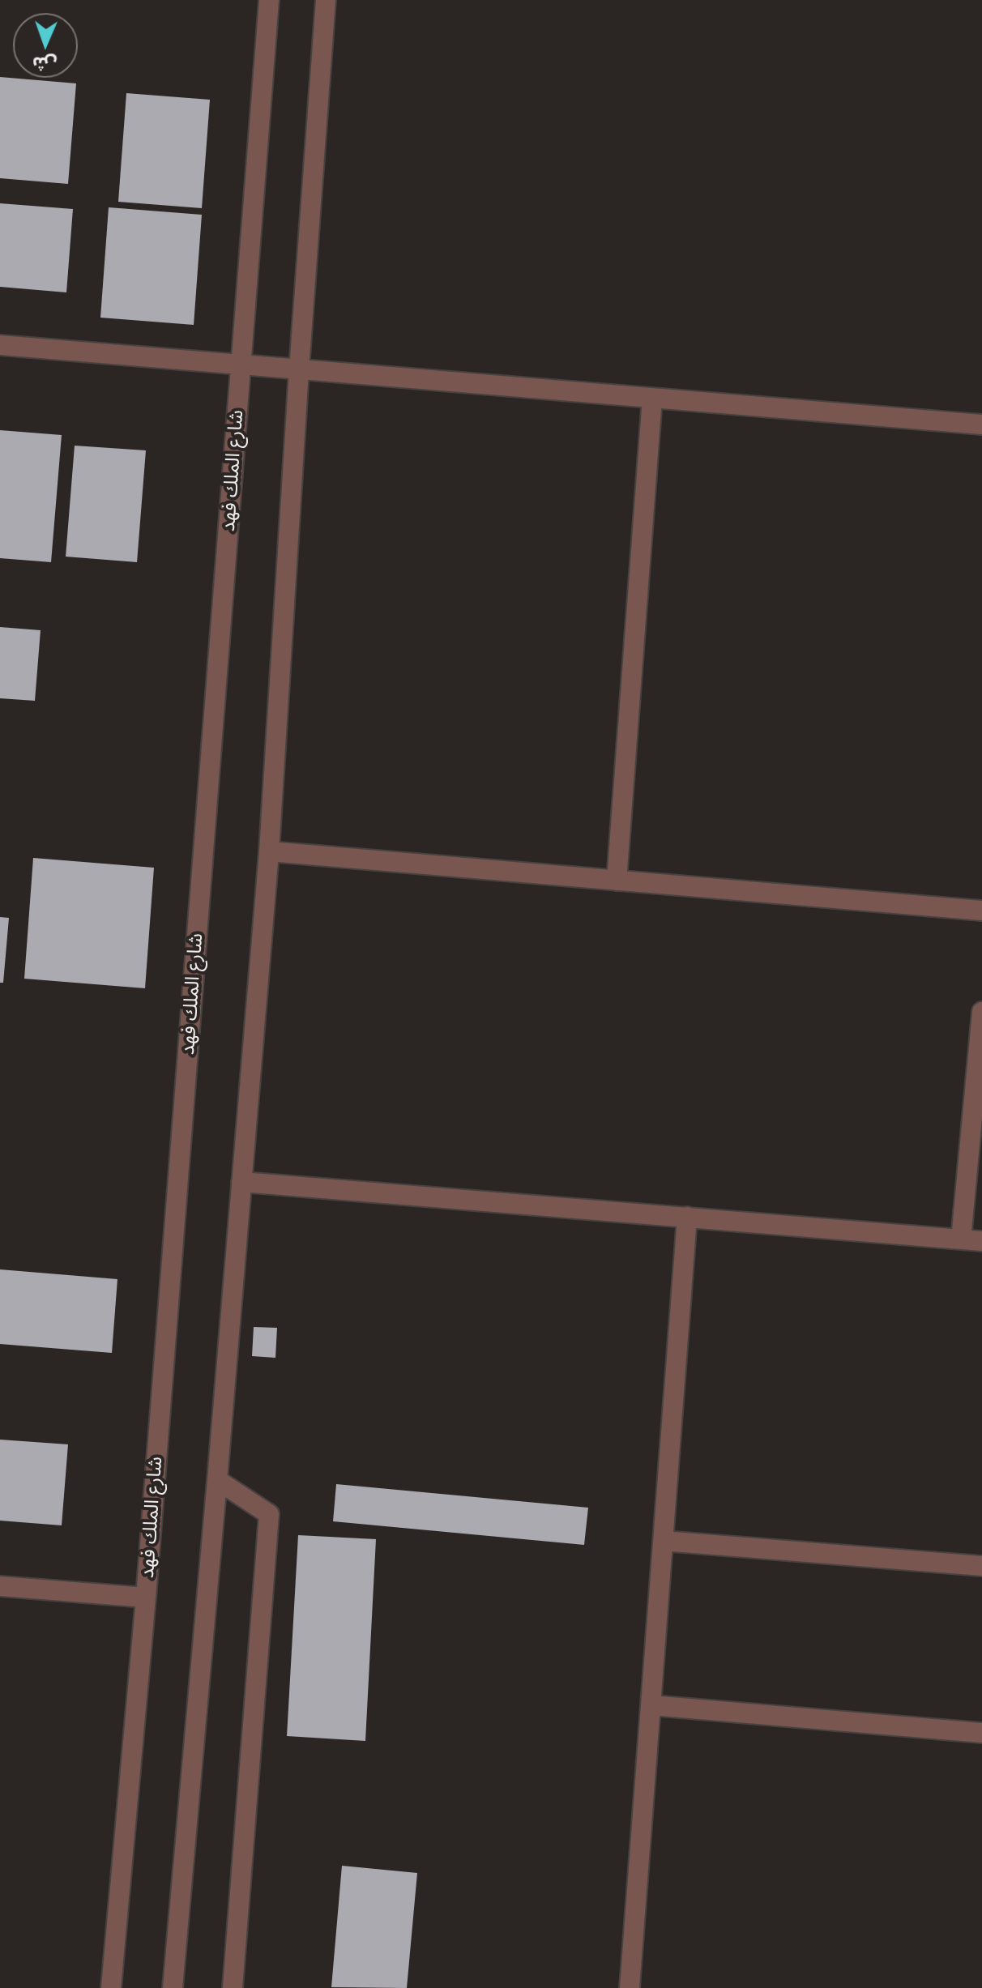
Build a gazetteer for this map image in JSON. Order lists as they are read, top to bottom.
{
  "streets": {
    "street": ["شارع الملك فهد"]
  },
  "north": "bottom"
}
